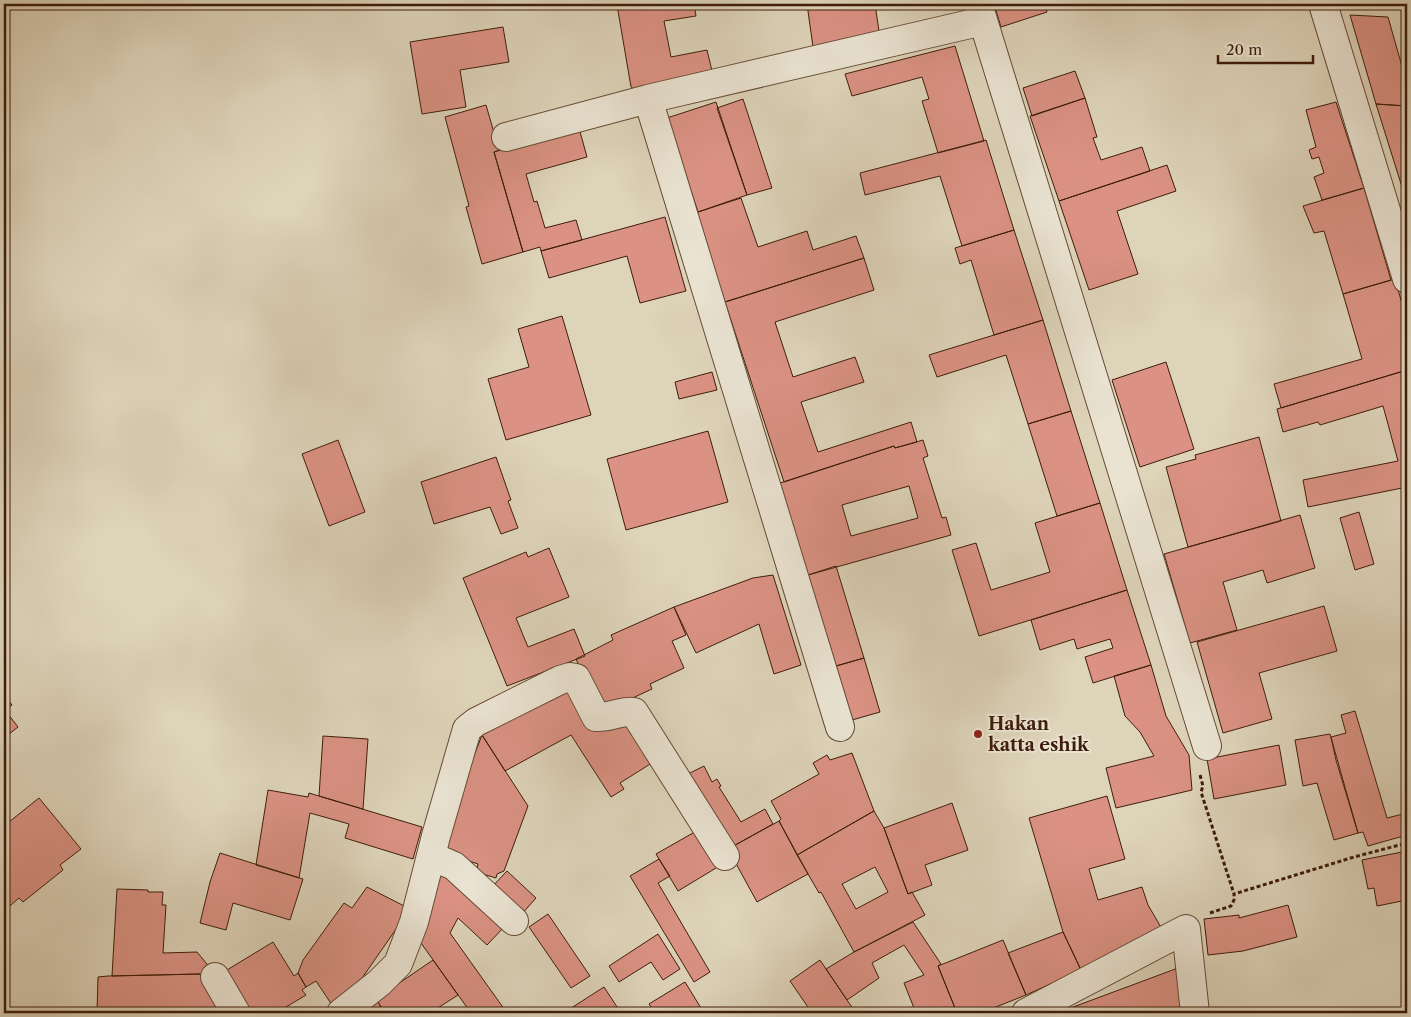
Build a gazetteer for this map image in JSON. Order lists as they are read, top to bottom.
{
  "places": ["Hakan katta eshik"],
  "scale_bar": "20 m"
}
